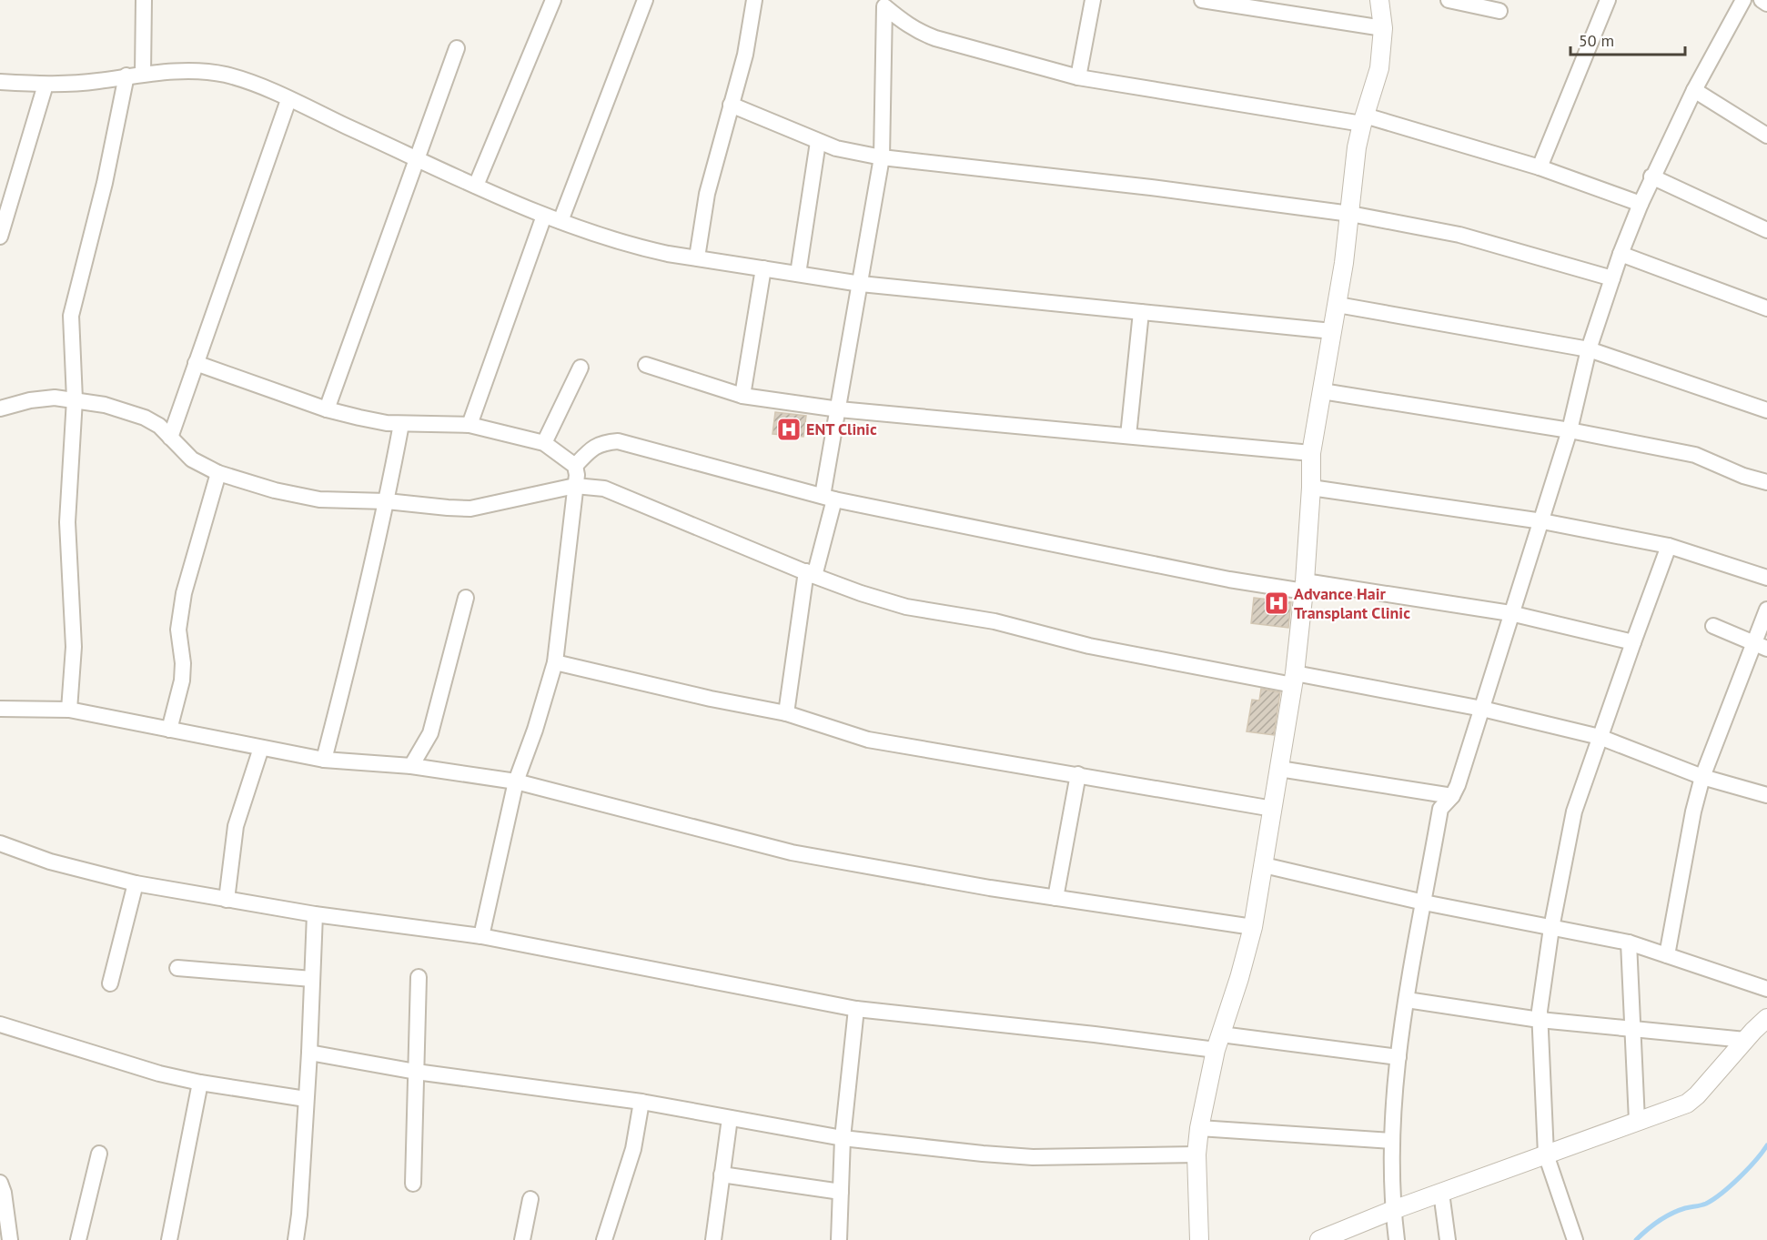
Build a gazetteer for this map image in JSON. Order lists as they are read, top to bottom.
{
  "places": {
    "hospital": ["ENT Clinic", "Advance Hair Transplant Clinic"]
  },
  "scale_bar": "50 m"
}
